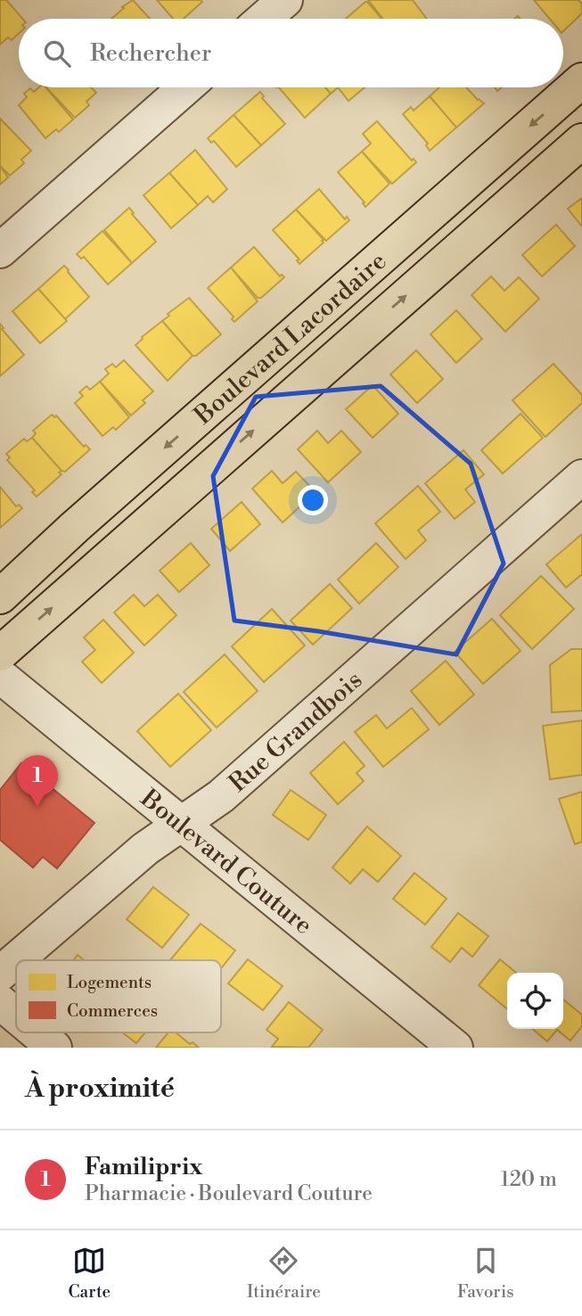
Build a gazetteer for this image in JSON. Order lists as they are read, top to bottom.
{
  "streets": {
    "main road": ["Boulevard Lacordaire"],
    "street": ["Rue Grandbois", "Boulevard Couture"]
  },
  "crossings": [
    ["Rue Grandbois", "Boulevard Couture"]
  ],
  "legend": ["Logements", "Commerces"],
  "page": {
    "search": "Rechercher",
    "pins": "1",
    "heading": "À proximité",
    "list": [
      {
        "mark": "1",
        "name": "Familiprix",
        "note": "Pharmacie · Boulevard Couture",
        "value": "120 m"
      }
    ],
    "nav": ["Carte", "Itinéraire", "Favoris"]
  }
}
